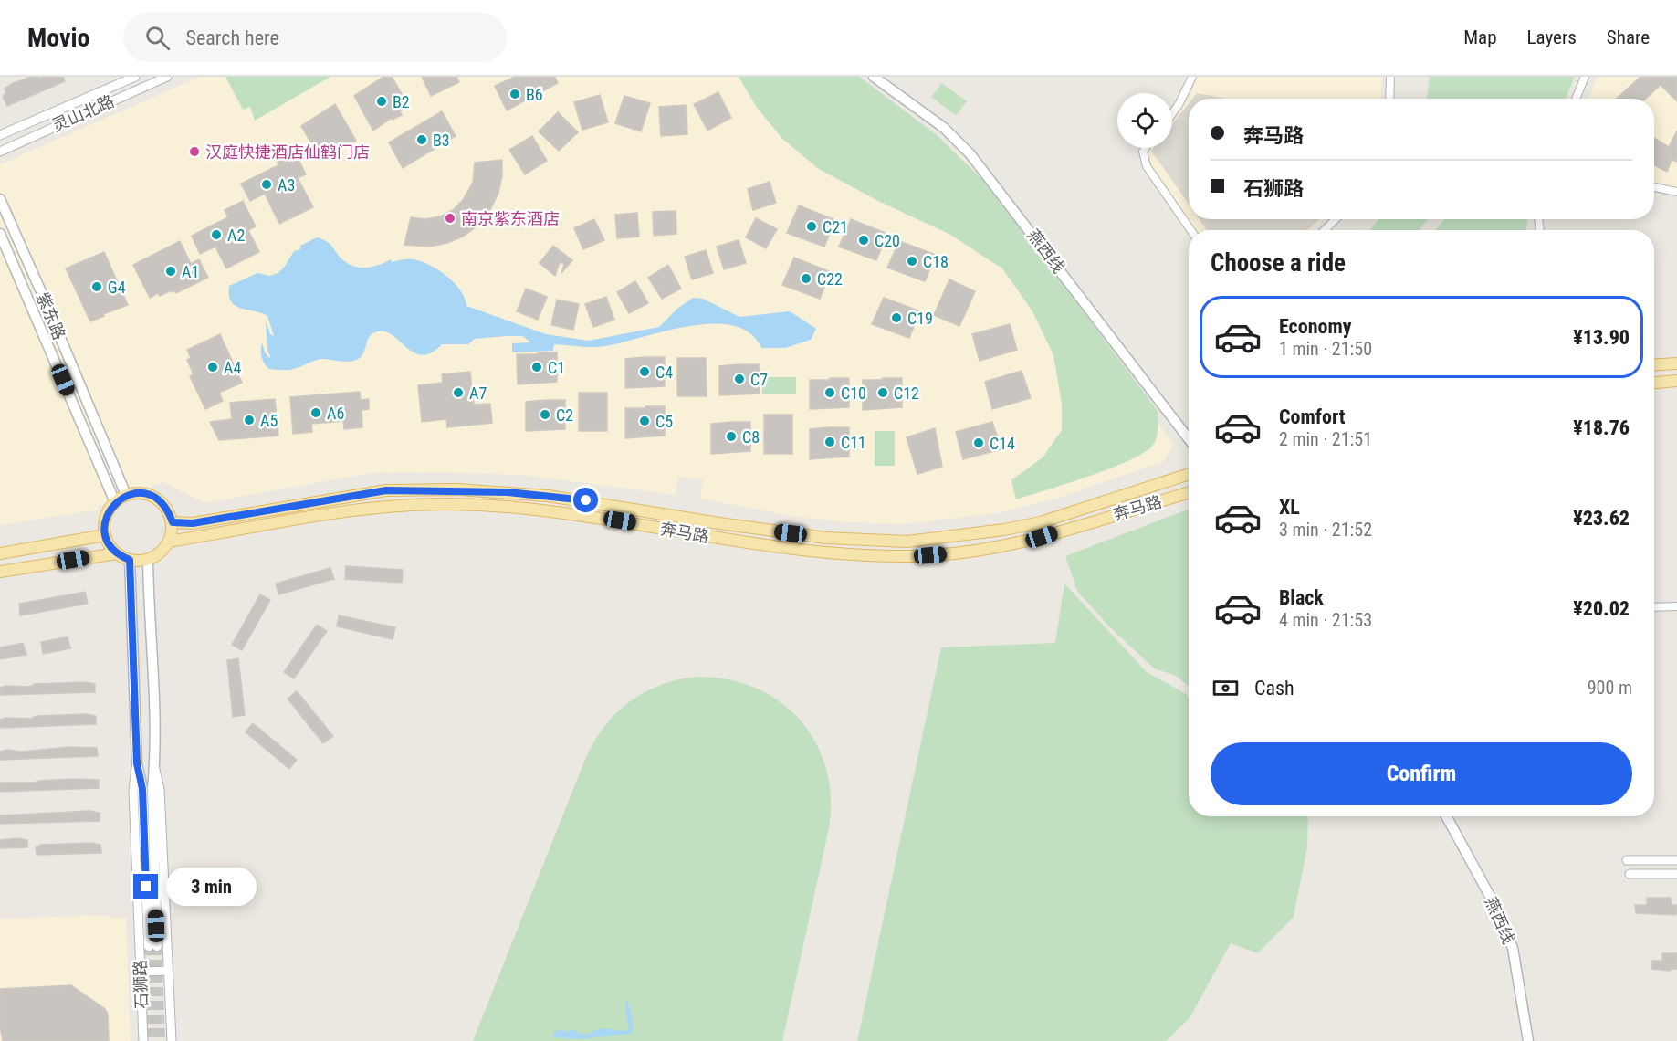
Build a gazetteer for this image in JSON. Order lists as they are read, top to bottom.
{
  "streets": {
    "main road": [
      "燕西线",
      "紫东路",
      "奔马路",
      "石狮路"
    ],
    "street": ["灵山北路"]
  },
  "crossings": [
    ["紫东路", "奔马路"],
    ["紫东路", "石狮路"],
    ["奔马路", "石狮路"]
  ],
  "places": [
    "B6",
    "B2",
    "B3",
    "汉庭快捷酒店仙鹤门店",
    "A3",
    "南京紫东酒店",
    "C21",
    "A2",
    "C20",
    "C18",
    "A1",
    "C22",
    "G4",
    "C19",
    "A4",
    "C1",
    "C4",
    "C7",
    "A7",
    "C10",
    "C12",
    "A6",
    "C2",
    "A5",
    "C5",
    "C8",
    "C11",
    "C14"
  ],
  "page": {
    "header": "Movio",
    "search": "Search here",
    "nav": ["Map", "Layers", "Share"],
    "banner": ["奔马路", "石狮路"],
    "heading": "Choose a ride",
    "list": [
      {
        "name": "Economy",
        "note": "1 min · 21:50",
        "value": "¥13.90"
      },
      {
        "name": "Comfort",
        "note": "2 min · 21:51",
        "value": "¥18.76"
      },
      {
        "name": "XL",
        "note": "3 min · 21:52",
        "value": "¥23.62"
      },
      {
        "name": "Black",
        "note": "4 min · 21:53",
        "value": "¥20.02"
      }
    ],
    "pay": ["Cash", "900 m"],
    "buttons": "Confirm",
    "bubble": "3 min"
  }
}
